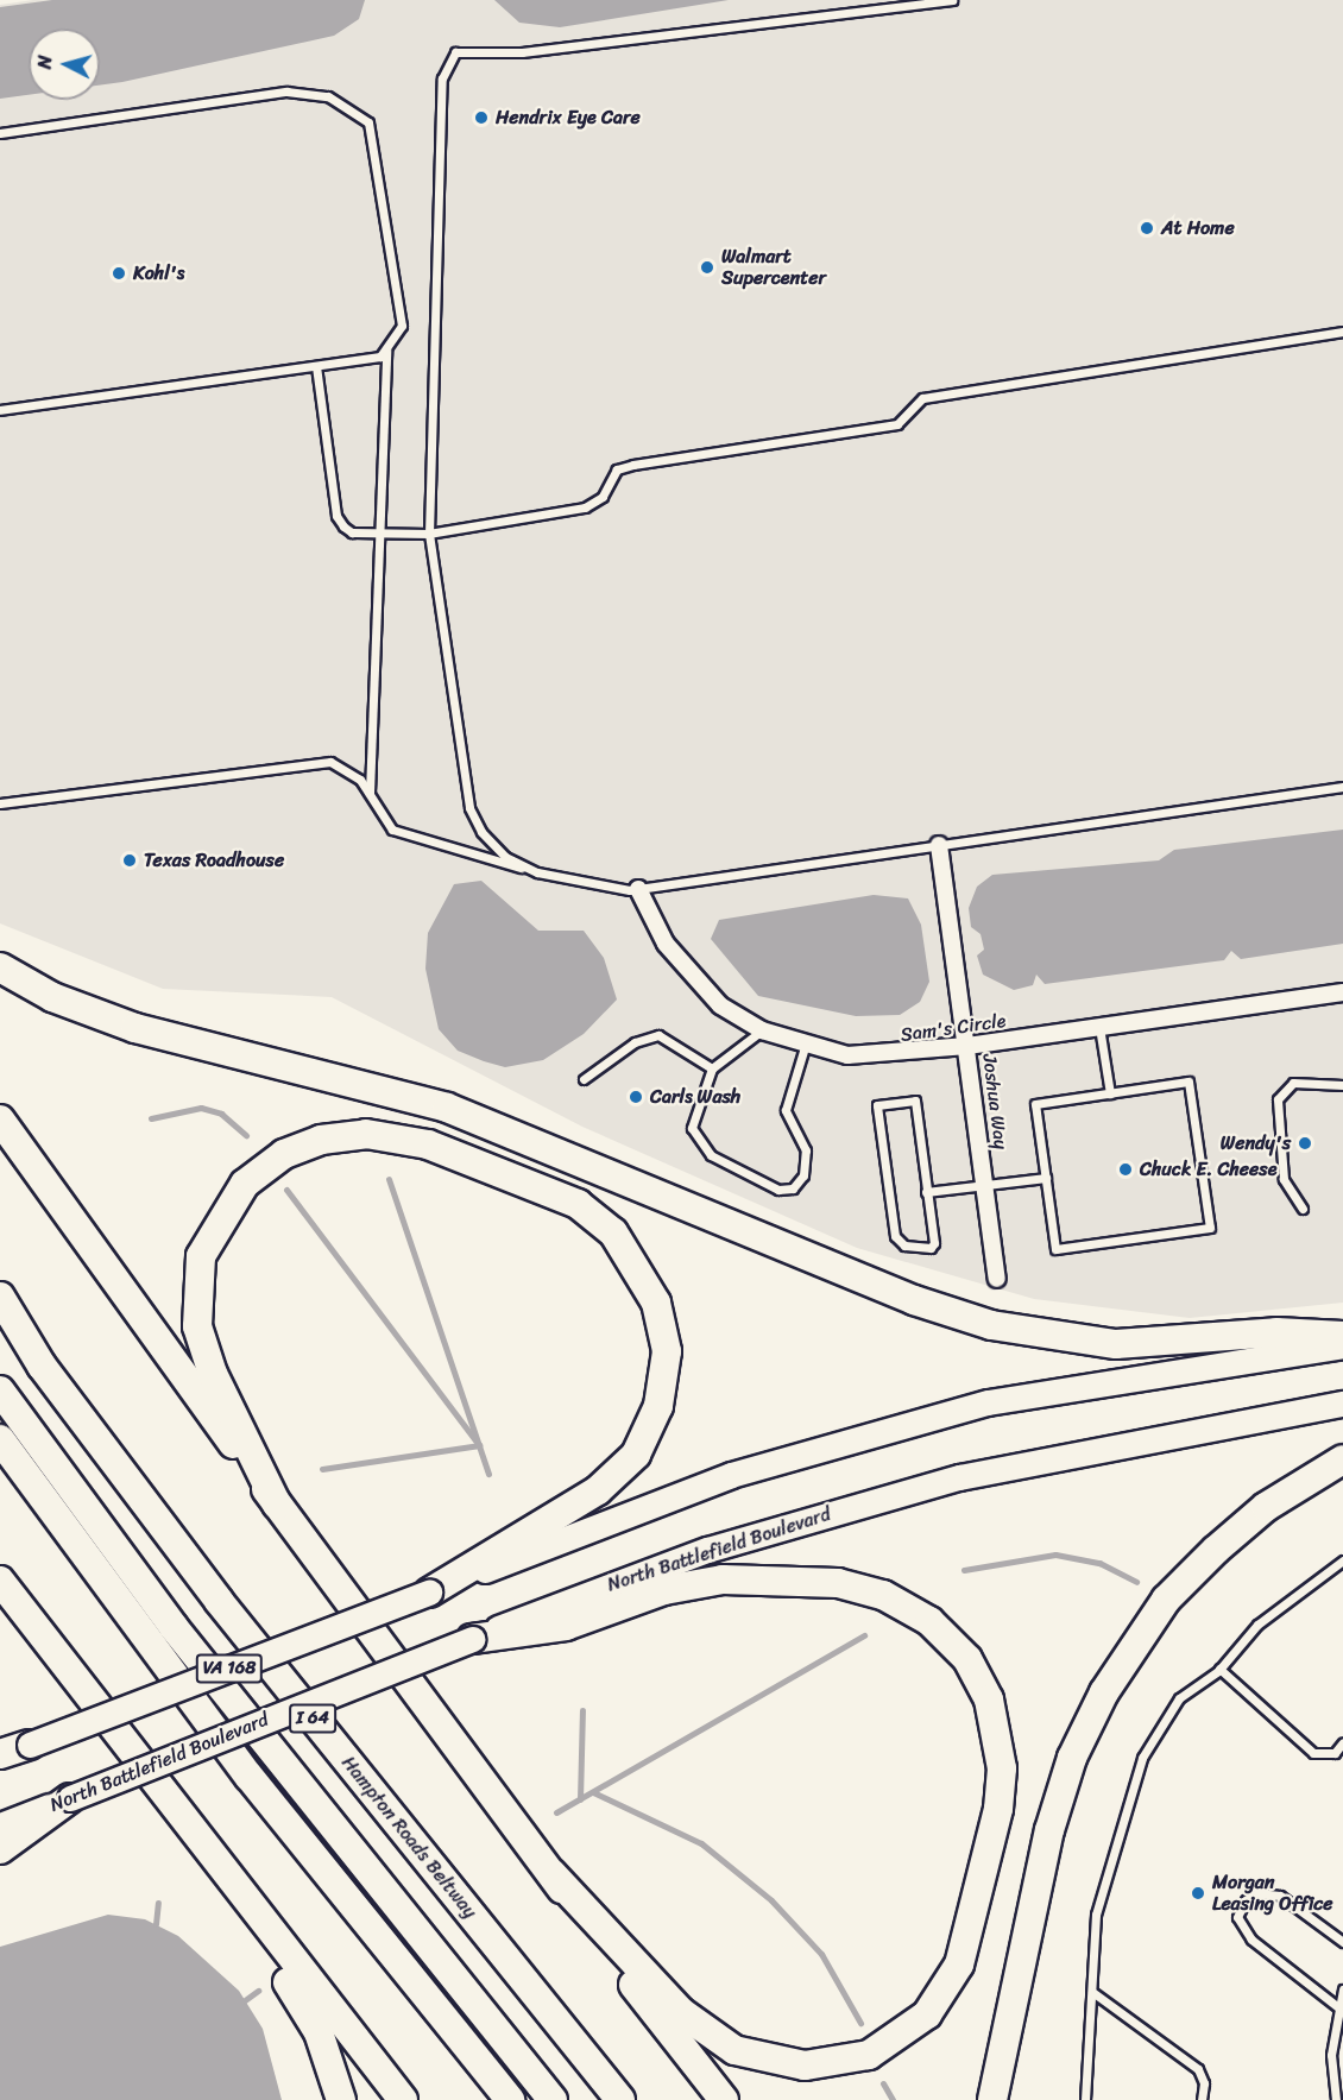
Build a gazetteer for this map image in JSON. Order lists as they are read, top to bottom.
{
  "streets": {
    "highway": ["I 64", "Hampton Roads Beltway"],
    "main road": ["North Battlefield Boulevard", "VA 168"],
    "street": ["Sam's Circle", "Joshua Way"]
  },
  "crossings": [
    ["Sam's Circle", "Joshua Way"]
  ],
  "places": [
    "Hendrix Eye Care",
    "At Home",
    "Walmart Supercenter",
    "Kohl's",
    "Texas Roadhouse",
    "Carls Wash",
    "Wendy's",
    "Chuck E. Cheese",
    "Morgan Leasing Office"
  ],
  "north": "left"
}
